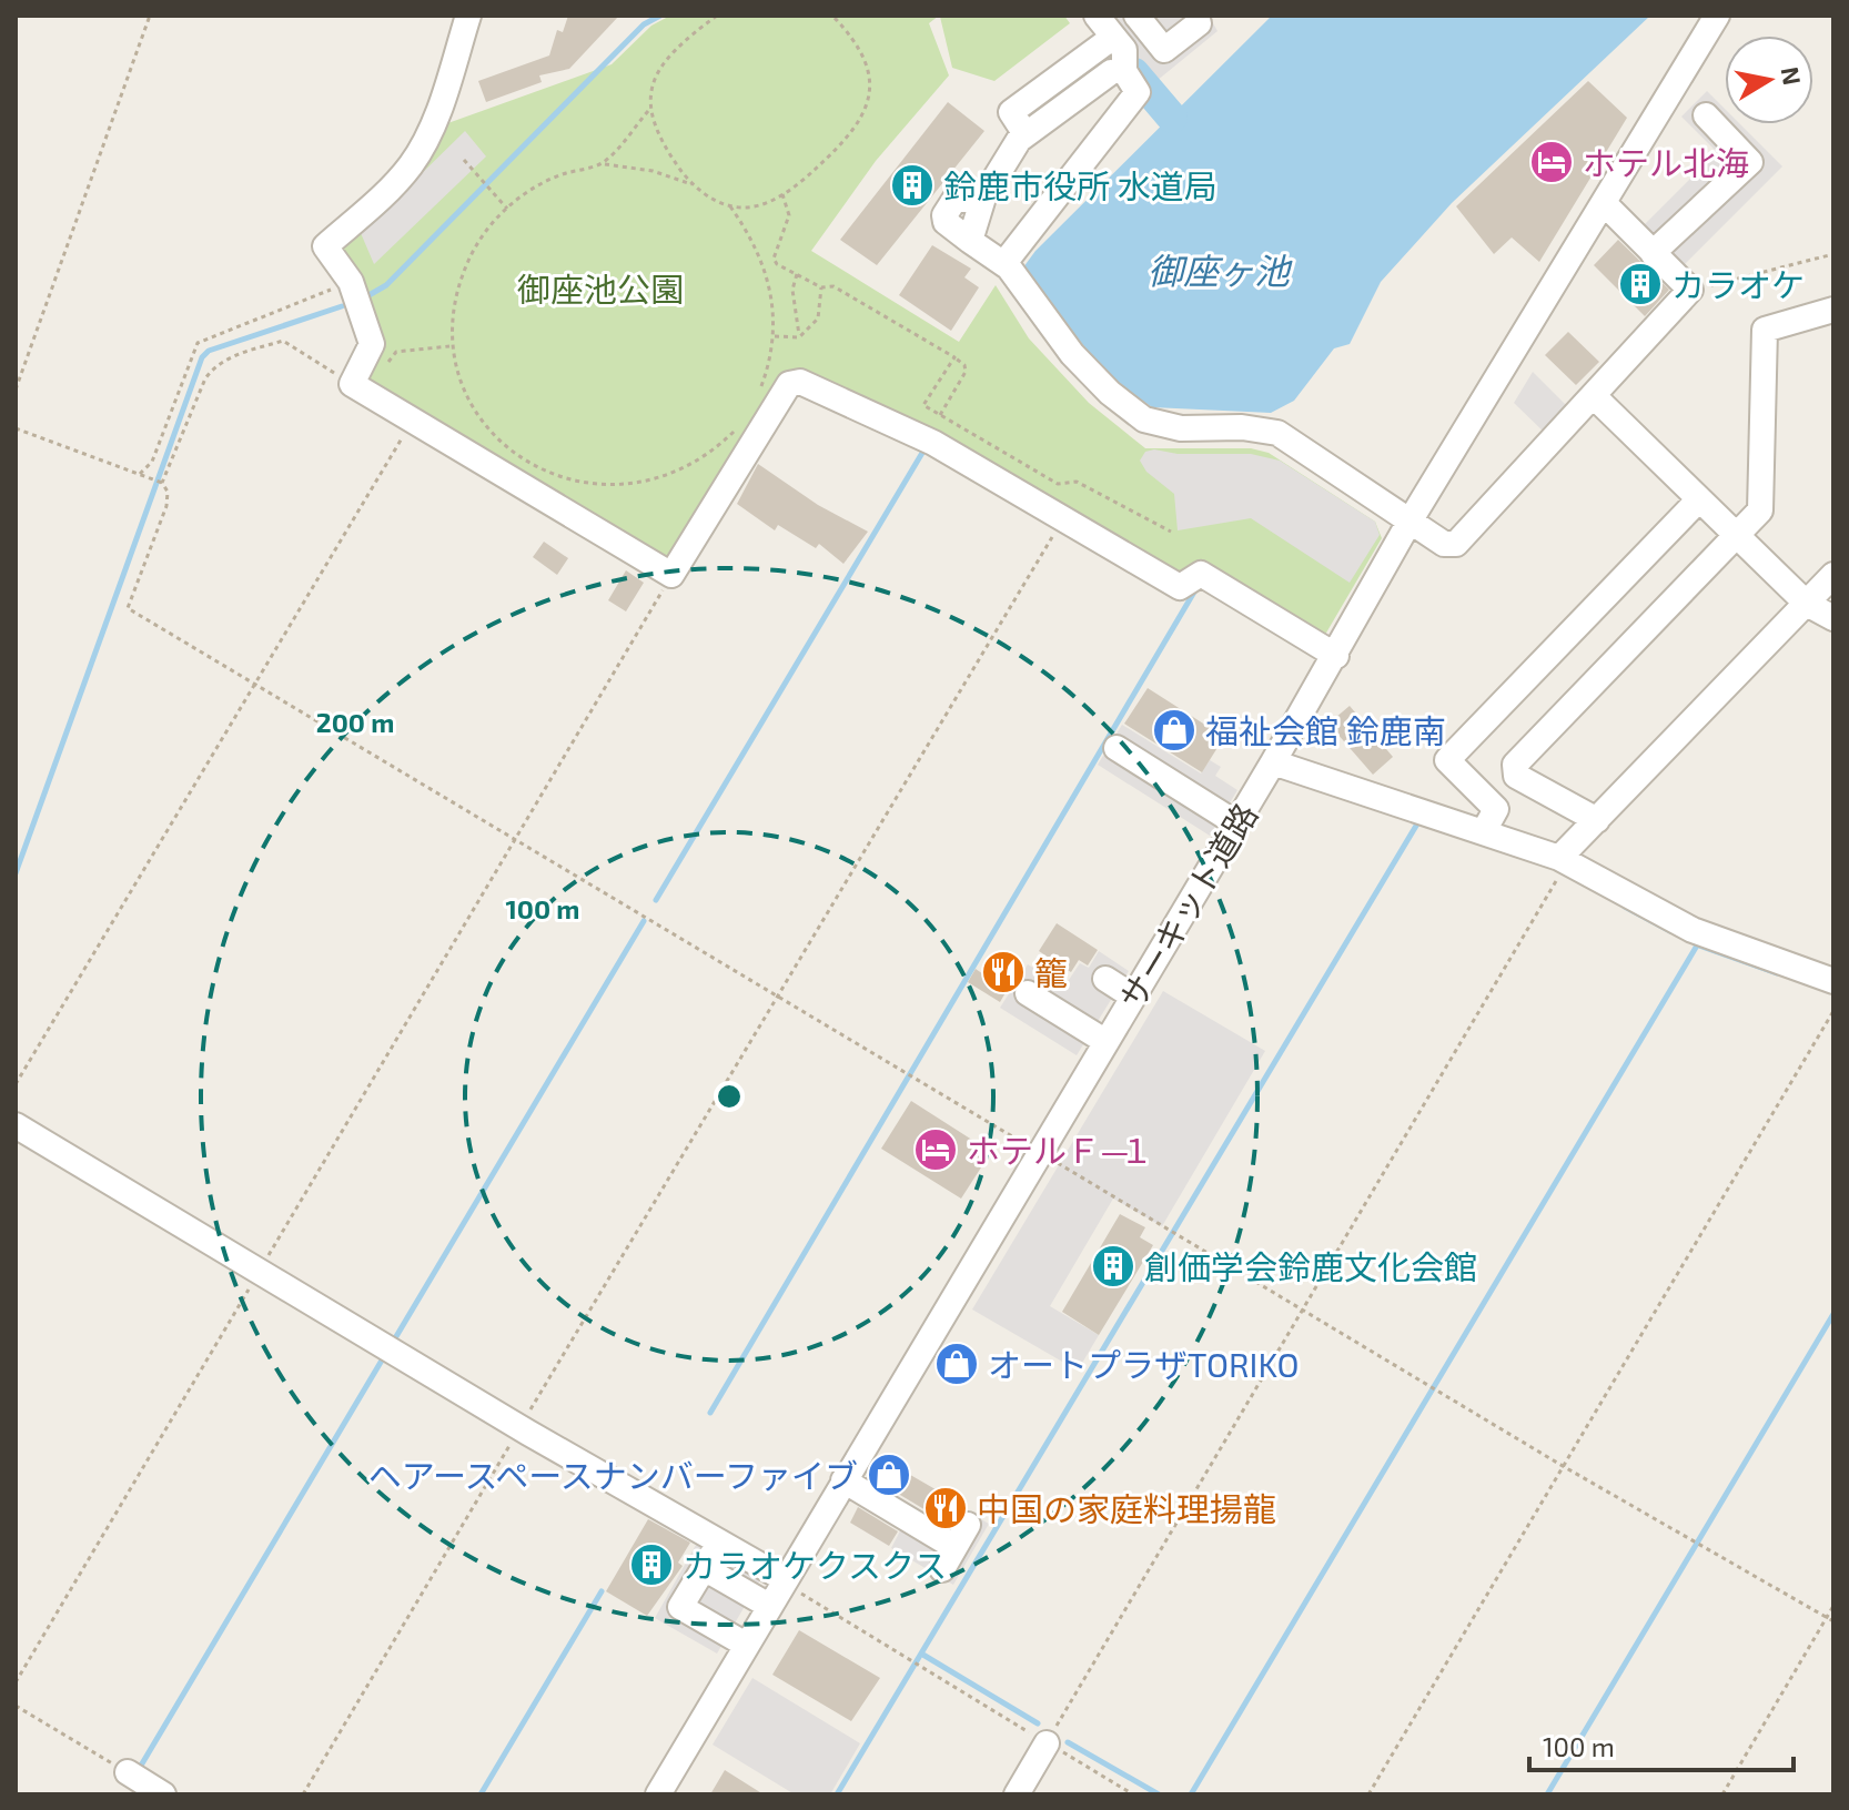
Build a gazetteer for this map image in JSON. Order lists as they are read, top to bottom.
{
  "streets": {
    "street": ["サーキット道路"]
  },
  "water": ["御座ヶ池"],
  "parks": ["御座池公園"],
  "places": {
    "hotel": ["ホテル北海", "ホテルＦ―１"],
    "building": [
      "鈴鹿市役所 水道局",
      "カラオケ",
      "創価学会鈴鹿文化会館",
      "カラオケクスクス"
    ],
    "shop": ["福祉会館 鈴鹿南", "オートプラザTORIKO", "ヘアースペースナンバーファイブ"],
    "restaurant": ["籠", "中国の家庭料理揚龍"]
  },
  "scale_bar": "100 m",
  "north": "right",
  "rings": ["200 m", "100 m"]
}
